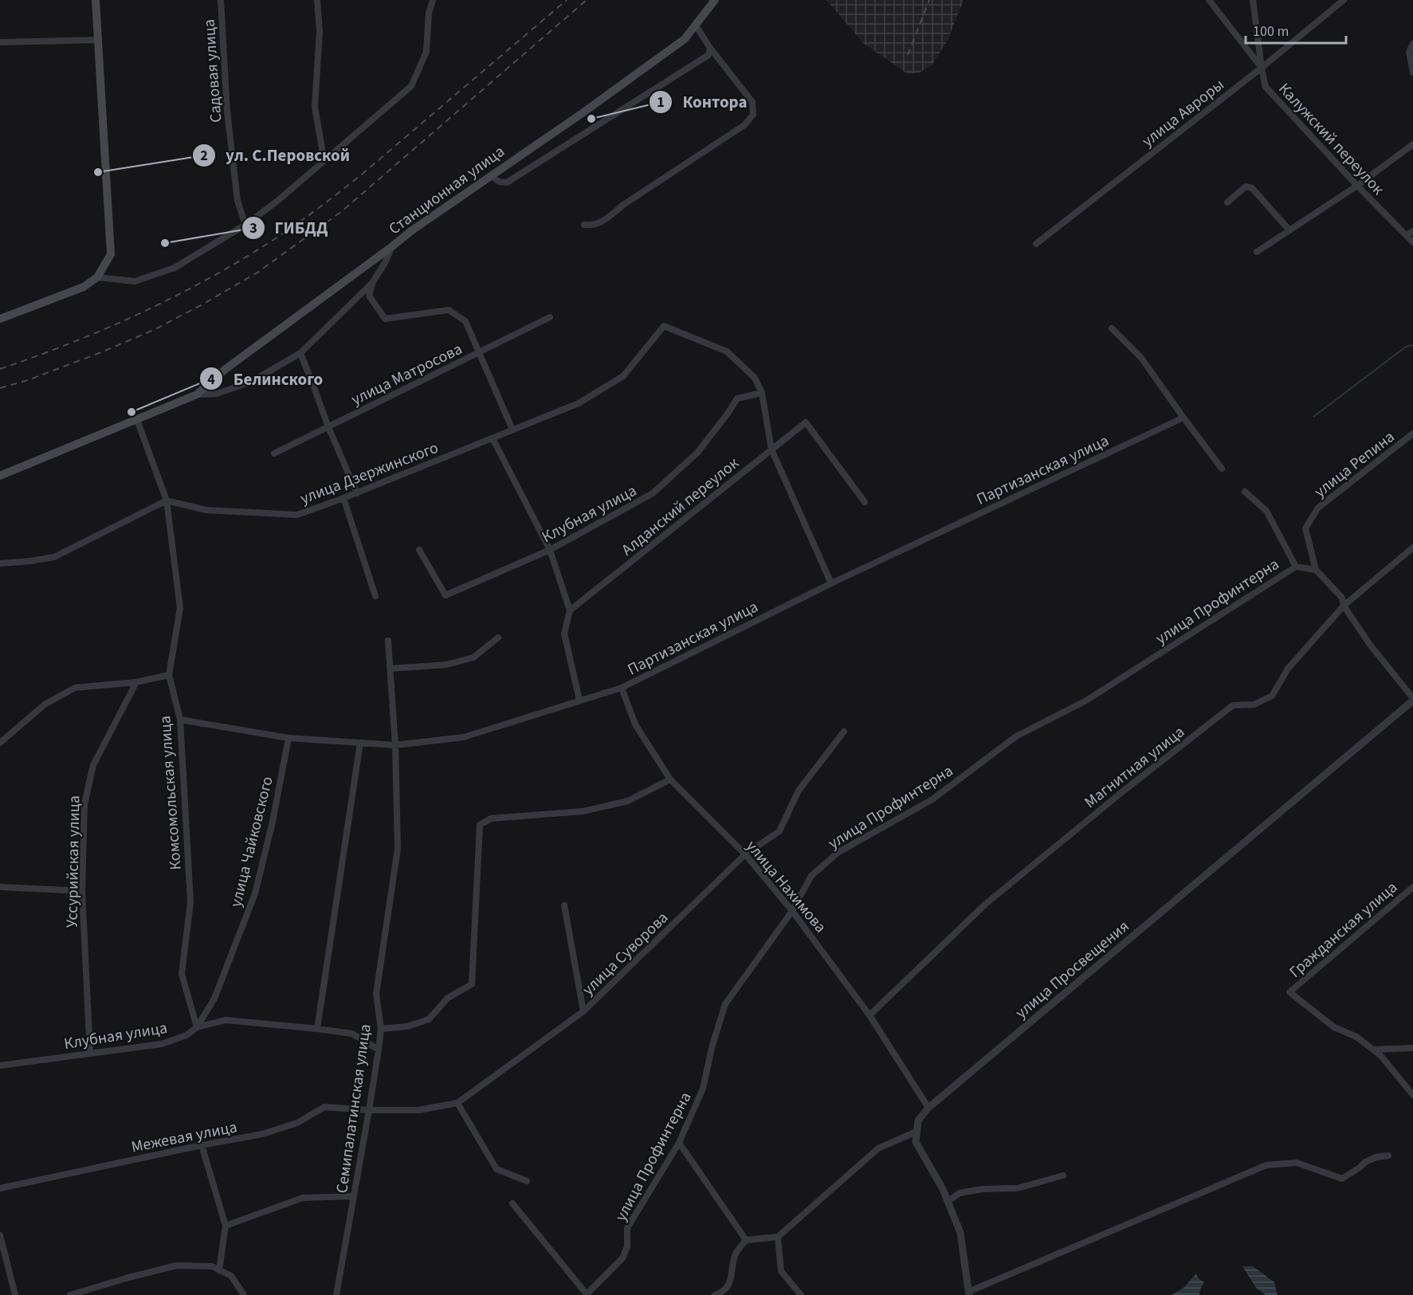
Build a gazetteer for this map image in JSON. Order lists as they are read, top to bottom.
{
  "streets": {
    "main road": ["Станционная улица"],
    "street": [
      "Садовая улица",
      "улица Авроры",
      "Калужский переулок",
      "улица Матросова",
      "улица Репина",
      "Партизанская улица",
      "улица Дзержинского",
      "Алданский переулок",
      "Клубная улица",
      "улица Профинтерна",
      "Магнитная улица",
      "Комсомольская улица",
      "улица Чайковского",
      "Уссурийская улица",
      "улица Нахимова",
      "Гражданская улица",
      "улица Суворова",
      "улица Просвещения",
      "Семипалатинская улица",
      "Межевая улица"
    ]
  },
  "crossings": [
    ["улица Авроры", "Калужский переулок"],
    ["Станционная улица", "Комсомольская улица"],
    ["Партизанская улица", "Комсомольская улица"],
    ["Партизанская улица", "улица Чайковского"],
    ["Партизанская улица", "улица Нахимова"],
    ["Партизанская улица", "Семипалатинская улица"],
    ["улица Дзержинского", "Клубная улица"],
    ["улица Дзержинского", "Комсомольская улица"],
    ["Клубная улица", "Комсомольская улица"],
    ["Клубная улица", "улица Чайковского"],
    ["Клубная улица", "Уссурийская улица"],
    ["Клубная улица", "Семипалатинская улица"],
    ["улица Профинтерна", "улица Нахимова"],
    ["Магнитная улица", "улица Нахимова"],
    ["Комсомольская улица", "улица Чайковского"],
    ["улица Нахимова", "улица Суворова"],
    ["улица Нахимова", "улица Просвещения"],
    ["улица Суворова", "Семипалатинская улица"],
    ["улица Суворова", "Межевая улица"],
    ["Семипалатинская улица", "Межевая улица"]
  ],
  "places": [
    "Контора",
    "ул. С.Перовской",
    "ГИБДД",
    "Белинского"
  ],
  "scale_bar": "100 m"
}
